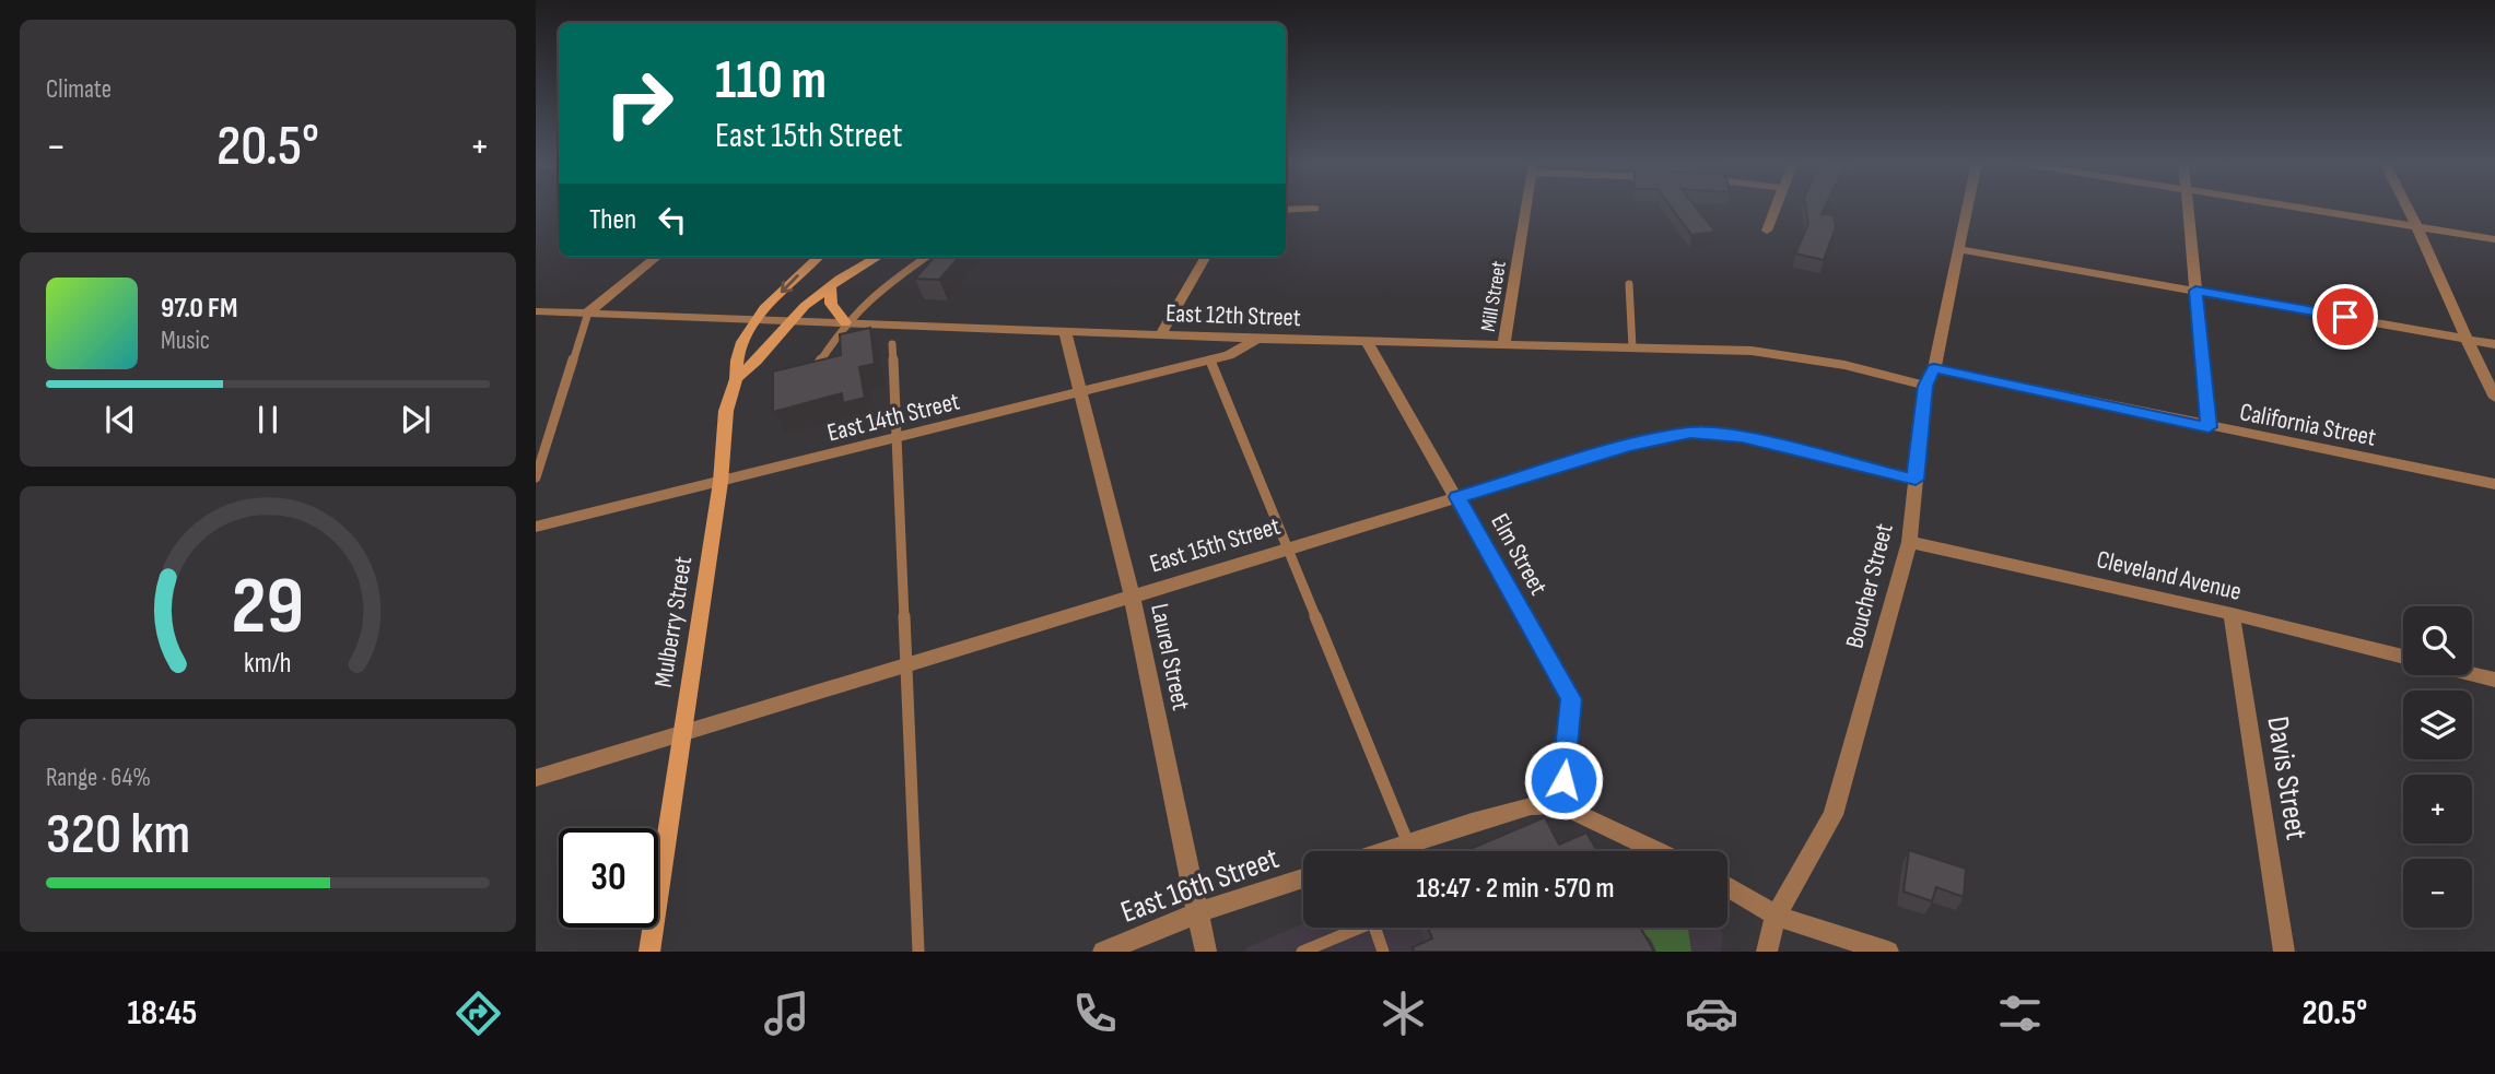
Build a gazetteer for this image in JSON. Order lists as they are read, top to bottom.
{
  "streets": {
    "street": [
      "Mill Street",
      "East 12th Street",
      "East 14th Street",
      "California Street",
      "East 15th Street",
      "Elm Street",
      "Cleveland Avenue",
      "Boucher Street",
      "Mulberry Street",
      "Laurel Street",
      "Davis Street",
      "East 16th Street"
    ]
  },
  "crossings": [
    ["Mill Street", "East 12th Street"],
    ["East 12th Street", "East 14th Street"],
    ["East 12th Street", "Elm Street"],
    ["East 12th Street", "Boucher Street"],
    ["East 12th Street", "Mulberry Street"],
    ["East 12th Street", "Laurel Street"],
    ["East 14th Street", "Mulberry Street"],
    ["East 14th Street", "Laurel Street"],
    ["California Street", "Boucher Street"],
    ["East 15th Street", "Elm Street"],
    ["East 15th Street", "Boucher Street"],
    ["East 15th Street", "Mulberry Street"],
    ["East 15th Street", "Laurel Street"],
    ["Cleveland Avenue", "Boucher Street"],
    ["Cleveland Avenue", "Davis Street"],
    ["Laurel Street", "East 16th Street"]
  ],
  "page": {
    "tile": [
      "Climate",
      ["Range · 64%", "320 km"]
    ],
    "turn": ["110 m", "East 15th Street"],
    "heat": ["−", "20.5°", "+"],
    "then": "Then",
    "song": ["97.0 FM", "Music"],
    "map_buttons": ["+", "−"],
    "limit": "30",
    "trip": "18:47 · 2 min · 570 m",
    "tabs": ["18:45", "20.5°"],
    "gauge": ["29", "km/h"]
  }
}
